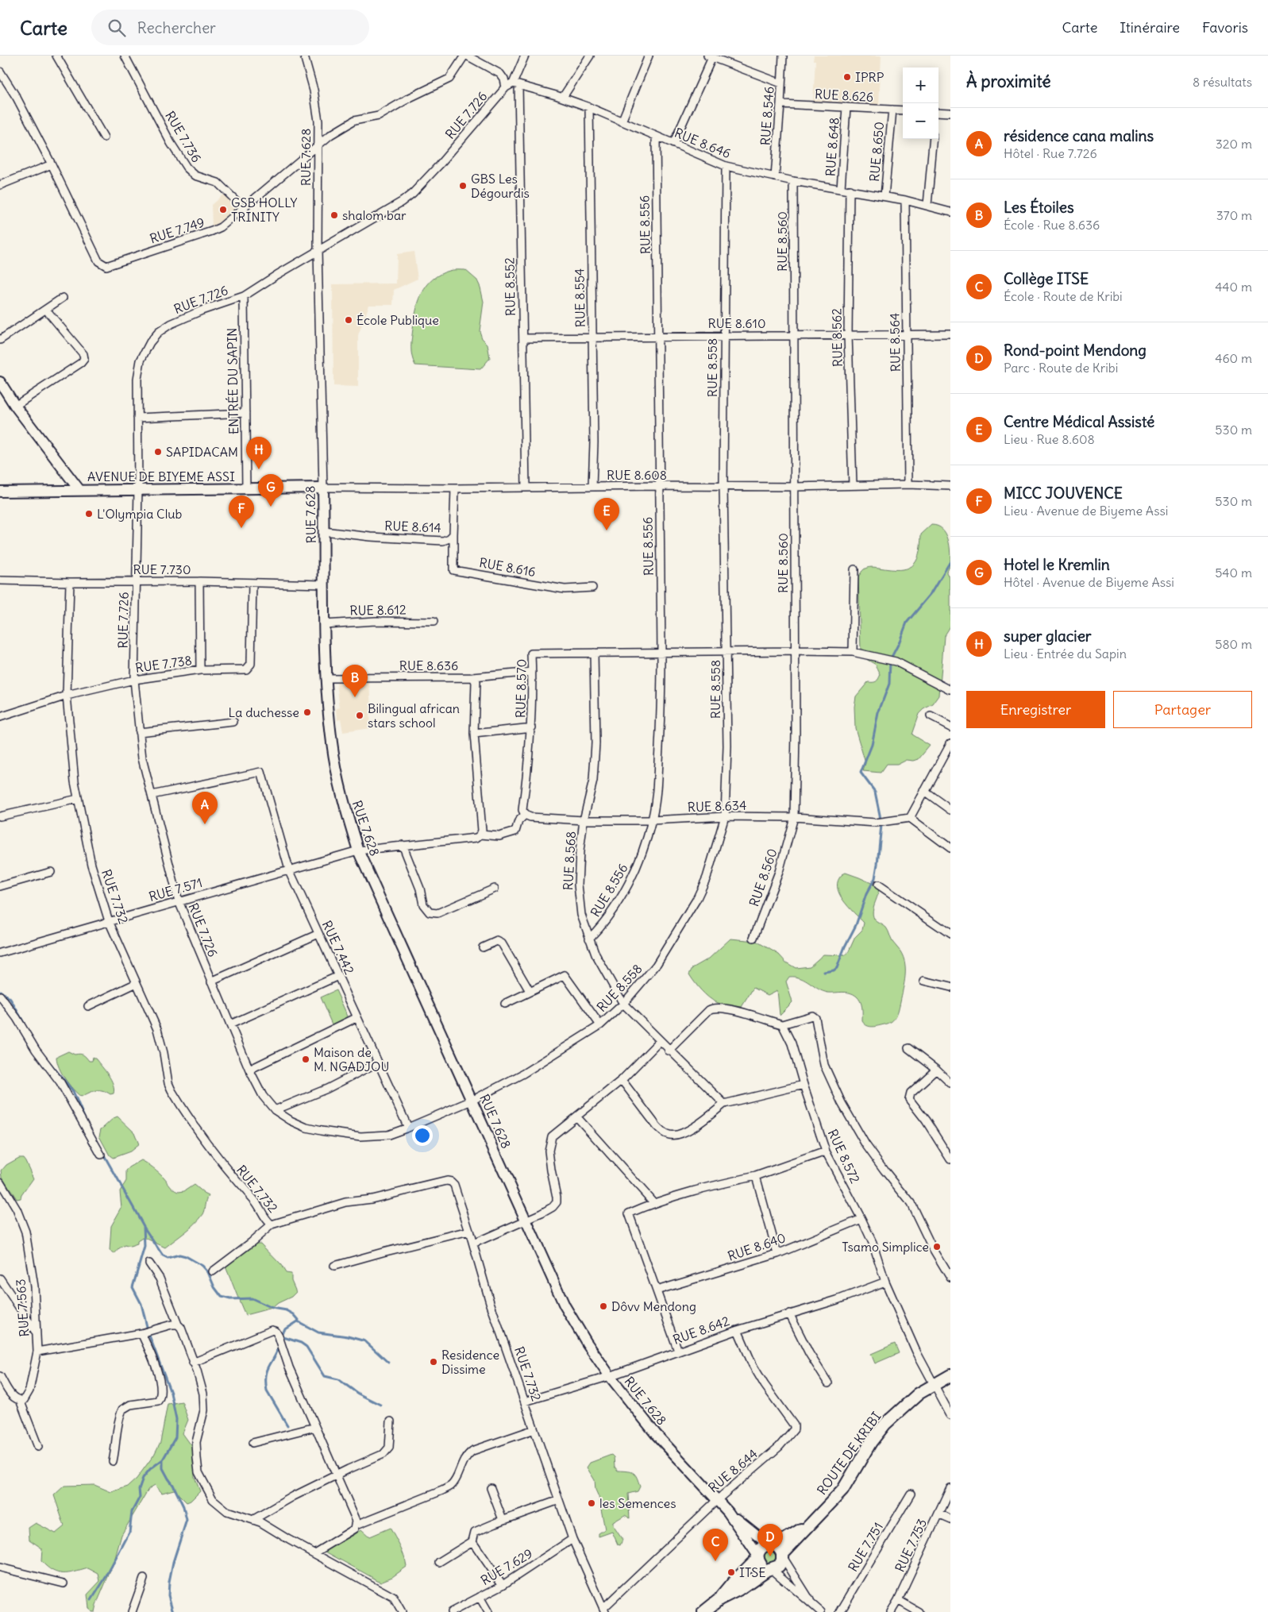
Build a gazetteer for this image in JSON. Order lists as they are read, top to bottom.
{
  "streets": {
    "main road": ["RUE 7.628", "AVENUE DE BIYEME ASSI", "ROUTE DE KRIBI"],
    "street": [
      "RUE 8.626",
      "RUE 7.726",
      "RUE 8.546",
      "RUE 7.736",
      "RUE 8.646",
      "RUE 8.648",
      "RUE 8.650",
      "RUE 8.556",
      "RUE 7.749",
      "RUE 8.560",
      "RUE 8.552",
      "RUE 8.554",
      "RUE 8.610",
      "RUE 8.562",
      "RUE 8.564",
      "RUE 8.558",
      "ENTRÉE DU SAPIN",
      "RUE 8.608",
      "RUE 8.614",
      "RUE 8.616",
      "RUE 7.730",
      "RUE 8.612",
      "RUE 7.738",
      "RUE 8.636",
      "RUE 8.570",
      "RUE 8.634",
      "RUE 8.568",
      "RUE 7.571",
      "RUE 7.732",
      "RUE 7.442",
      "RUE 8.572",
      "RUE 8.640",
      "RUE 7.563",
      "RUE 8.642",
      "RUE 8.644",
      "RUE 7.753",
      "RUE 7.751",
      "RUE 7.629"
    ]
  },
  "crossings": [
    ["RUE 8.626", "RUE 8.546"],
    ["RUE 8.626", "RUE 8.648"],
    ["RUE 8.626", "RUE 8.650"],
    ["RUE 7.726", "RUE 7.628"],
    ["RUE 7.726", "RUE 8.558"],
    ["RUE 7.726", "ENTRÉE DU SAPIN"],
    ["RUE 7.726", "AVENUE DE BIYEME ASSI"],
    ["RUE 7.726", "RUE 7.730"],
    ["RUE 7.726", "RUE 7.738"],
    ["RUE 7.726", "RUE 7.571"],
    ["RUE 7.726", "RUE 7.442"],
    ["RUE 8.546", "RUE 8.646"],
    ["RUE 7.736", "RUE 7.749"],
    ["RUE 8.646", "RUE 8.648"],
    ["RUE 8.646", "RUE 8.650"],
    ["RUE 8.646", "RUE 8.556"],
    ["RUE 8.646", "RUE 8.560"],
    ["RUE 8.646", "RUE 8.552"],
    ["RUE 8.646", "RUE 8.554"],
    ["RUE 8.646", "RUE 8.562"],
    ["RUE 8.646", "RUE 8.564"],
    ["RUE 8.646", "RUE 8.558"],
    ["RUE 7.628", "RUE 7.749"],
    ["RUE 7.628", "RUE 8.558"],
    ["RUE 7.628", "RUE 8.608"],
    ["RUE 7.628", "AVENUE DE BIYEME ASSI"],
    ["RUE 7.628", "RUE 8.614"],
    ["RUE 7.628", "RUE 7.730"],
    ["RUE 7.628", "RUE 8.612"],
    ["RUE 7.628", "RUE 8.636"],
    ["RUE 7.628", "RUE 7.571"],
    ["RUE 7.628", "RUE 8.642"],
    ["RUE 7.628", "ROUTE DE KRIBI"],
    ["RUE 7.628", "RUE 8.644"],
    ["RUE 8.556", "RUE 8.610"],
    ["RUE 8.556", "RUE 8.608"],
    ["RUE 8.556", "RUE 8.570"],
    ["RUE 8.556", "RUE 8.634"],
    ["RUE 8.556", "RUE 8.568"],
    ["RUE 8.560", "RUE 8.610"],
    ["RUE 8.560", "RUE 8.608"],
    ["RUE 8.560", "RUE 8.570"],
    ["RUE 8.560", "RUE 8.634"],
    ["RUE 8.552", "RUE 8.610"],
    ["RUE 8.552", "RUE 8.608"],
    ["RUE 8.554", "RUE 8.610"],
    ["RUE 8.554", "RUE 8.608"],
    ["RUE 8.610", "RUE 8.562"],
    ["RUE 8.610", "RUE 8.564"],
    ["RUE 8.610", "RUE 8.558"],
    ["RUE 8.562", "RUE 8.608"],
    ["RUE 8.564", "RUE 8.608"],
    ["RUE 8.558", "RUE 8.608"],
    ["RUE 8.558", "RUE 8.570"],
    ["RUE 8.558", "RUE 8.634"],
    ["RUE 8.558", "RUE 8.568"],
    ["ENTRÉE DU SAPIN", "AVENUE DE BIYEME ASSI"],
    ["RUE 8.608", "AVENUE DE BIYEME ASSI"],
    ["RUE 8.608", "RUE 8.614"],
    ["RUE 8.614", "RUE 8.616"],
    ["RUE 7.730", "RUE 7.738"],
    ["RUE 7.730", "RUE 7.732"],
    ["RUE 7.738", "RUE 7.732"],
    ["RUE 8.636", "RUE 8.570"],
    ["RUE 8.570", "RUE 8.634"],
    ["RUE 8.570", "RUE 8.568"],
    ["RUE 8.634", "RUE 8.568"],
    ["RUE 7.571", "RUE 7.732"],
    ["RUE 7.571", "RUE 7.442"],
    ["RUE 7.732", "RUE 8.642"],
    ["RUE 7.732", "RUE 8.644"],
    ["RUE 7.732", "RUE 7.629"],
    ["RUE 8.572", "RUE 8.640"],
    ["RUE 8.572", "RUE 8.642"],
    ["RUE 8.572", "ROUTE DE KRIBI"],
    ["RUE 8.642", "RUE 8.644"]
  ],
  "places": [
    "IPRP",
    "GBS Les Dégourdis",
    "GSB HOLLY TRINITY",
    "shalom bar",
    "École Publique",
    "SAPIDACAM",
    "L'Olympia Club",
    "La duchesse",
    "Bilingual african stars school",
    "Maison de M. NGADJOU",
    "Tsamo Simplice",
    "Dôvv Mendong",
    "Residence Dissime",
    "les Semences",
    "ITSE"
  ],
  "page": {
    "header": "Carte",
    "search": "Rechercher",
    "nav": ["Carte", "Itinéraire", "Favoris"],
    "heading": ["À proximité", "8 résultats"],
    "map_buttons": ["+", "−"],
    "list": [
      {
        "mark": "A",
        "name": "résidence cana malins",
        "note": "Hôtel · Rue 7.726",
        "value": "320 m"
      },
      {
        "mark": "B",
        "name": "Les Étoiles",
        "note": "École · Rue 8.636",
        "value": "370 m"
      },
      {
        "mark": "C",
        "name": "Collège ITSE",
        "note": "École · Route de Kribi",
        "value": "440 m"
      },
      {
        "mark": "D",
        "name": "Rond-point Mendong",
        "note": "Parc · Route de Kribi",
        "value": "460 m"
      },
      {
        "mark": "E",
        "name": "Centre Médical Assisté",
        "note": "Lieu · Rue 8.608",
        "value": "530 m"
      },
      {
        "mark": "F",
        "name": "MICC JOUVENCE",
        "note": "Lieu · Avenue de Biyeme Assi",
        "value": "530 m"
      },
      {
        "mark": "G",
        "name": "Hotel le Kremlin",
        "note": "Hôtel · Avenue de Biyeme Assi",
        "value": "540 m"
      },
      {
        "mark": "H",
        "name": "super glacier",
        "note": "Lieu · Entrée du Sapin",
        "value": "580 m"
      }
    ],
    "pins": [
      "H",
      "G",
      "F",
      "E",
      "B",
      "A",
      "D",
      "C"
    ],
    "buttons": ["Enregistrer", "Partager"]
  }
}
